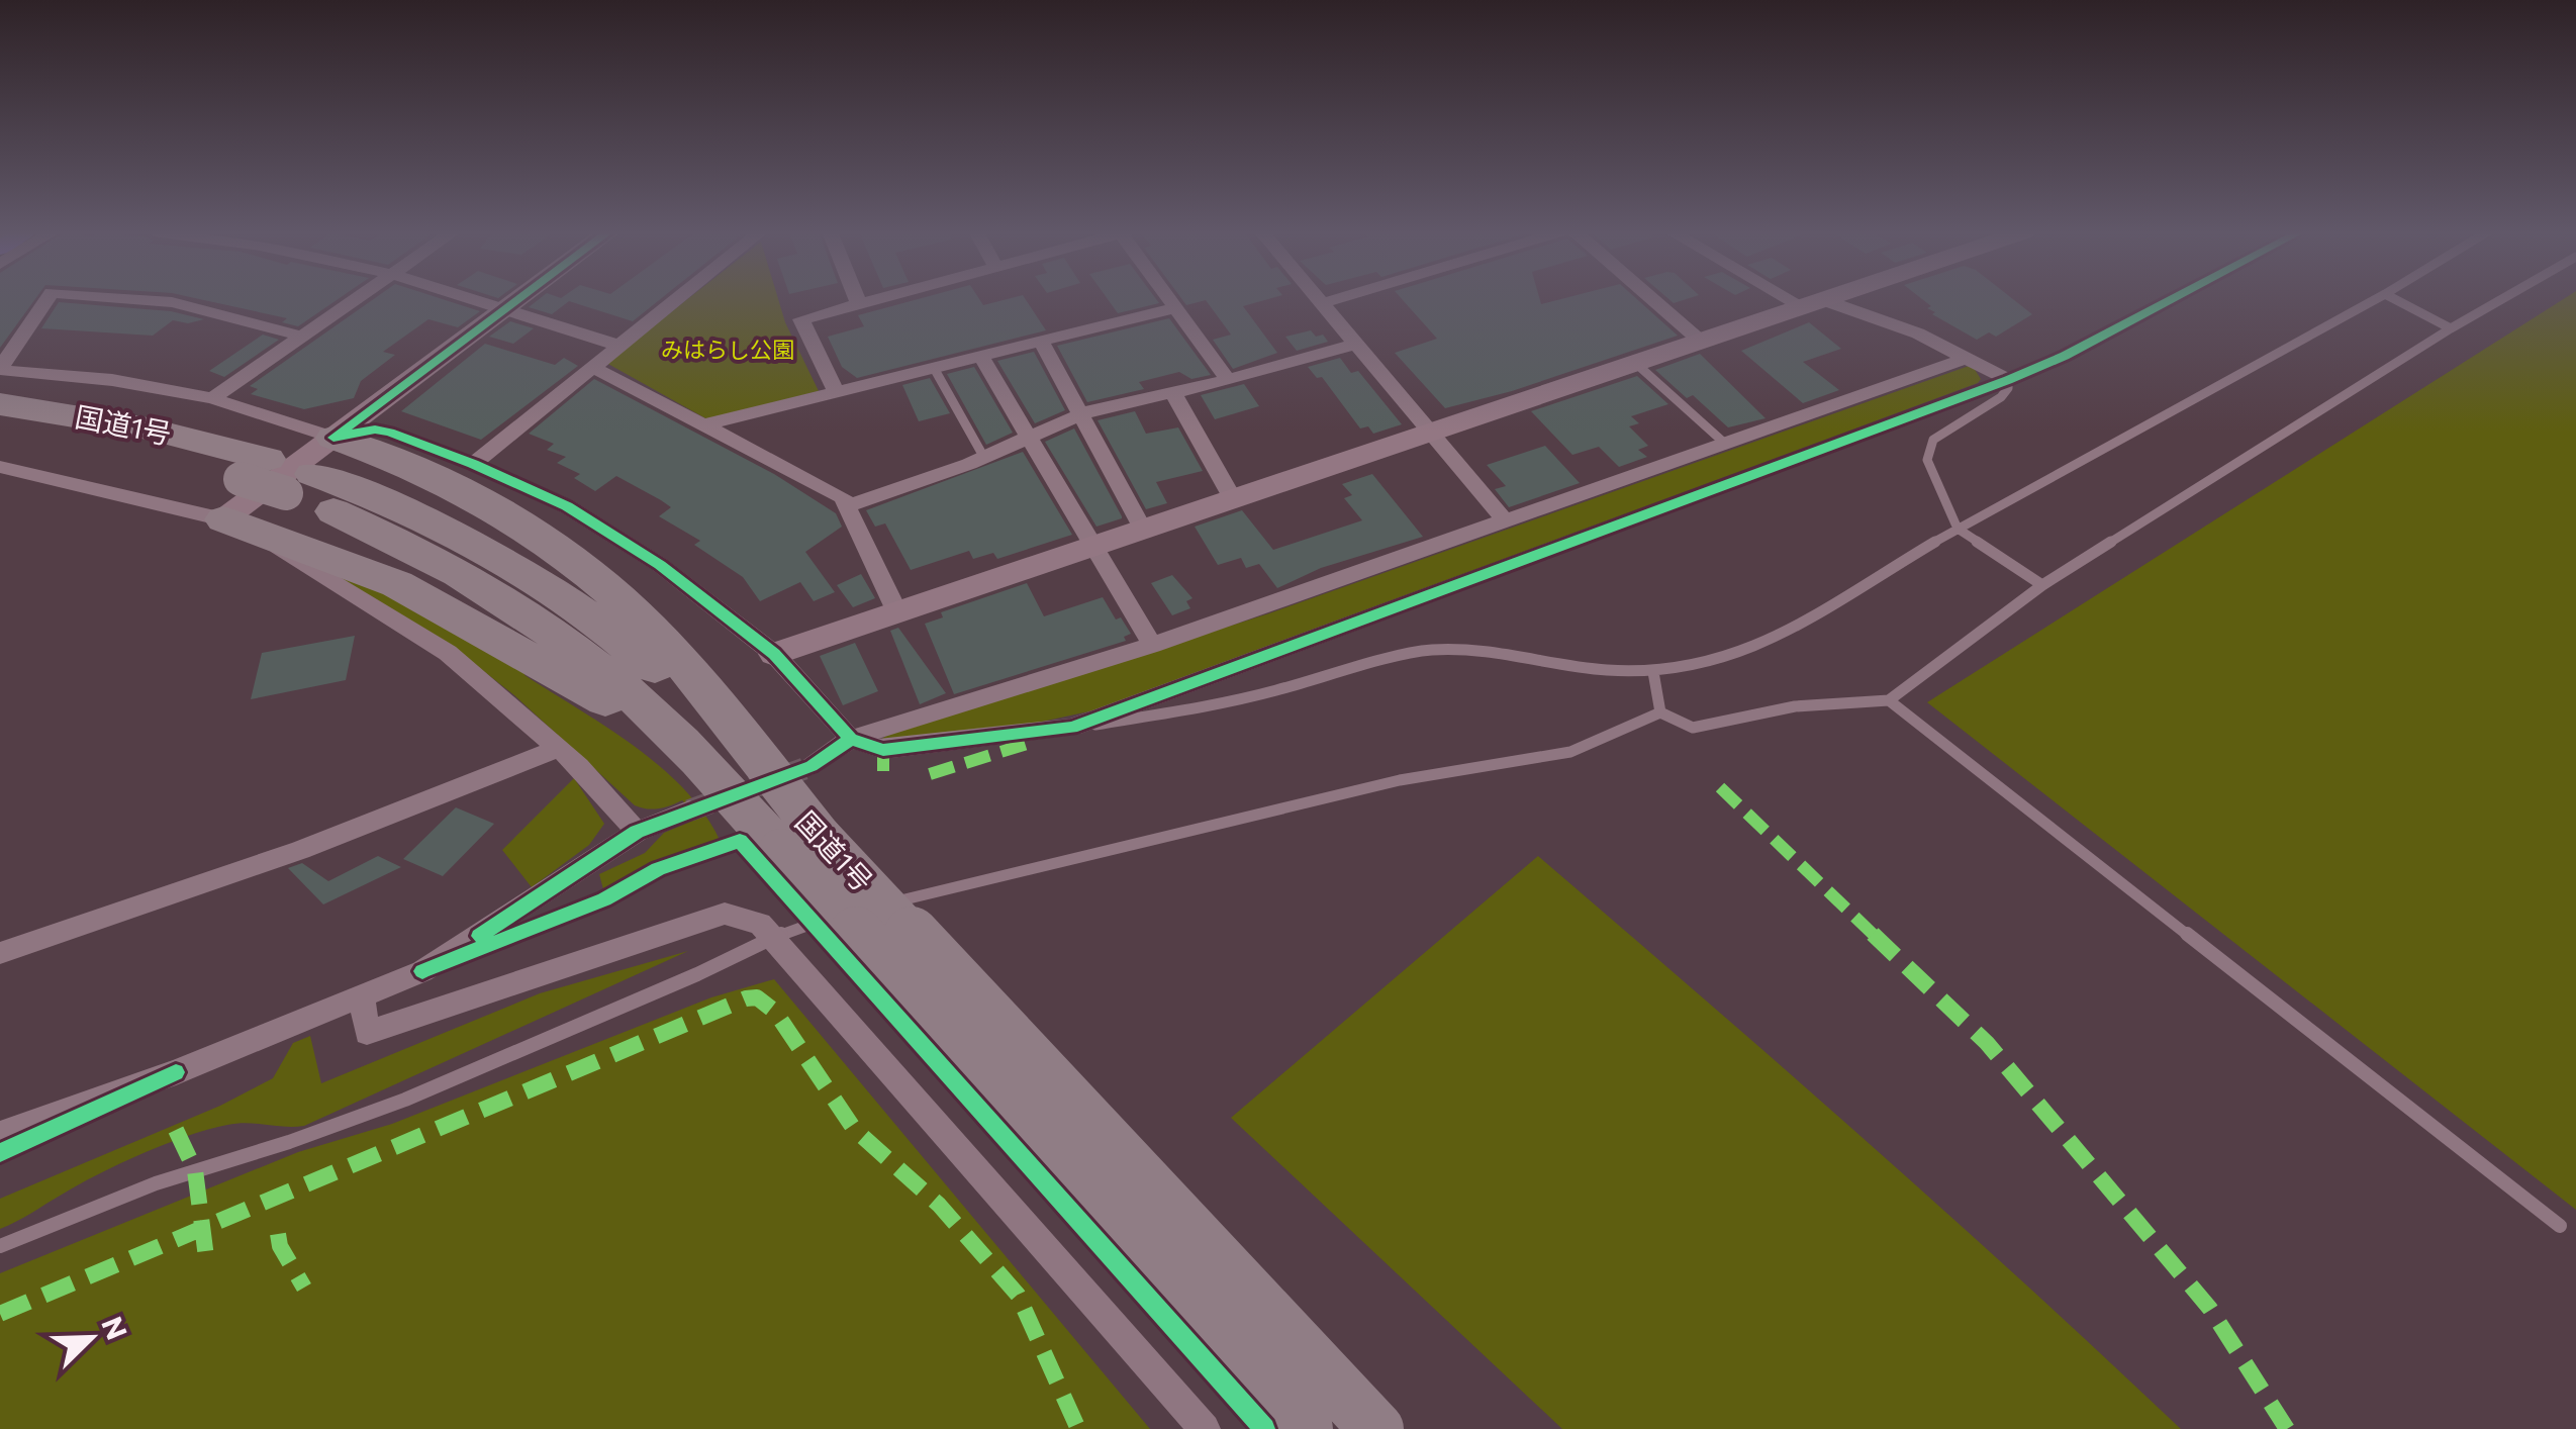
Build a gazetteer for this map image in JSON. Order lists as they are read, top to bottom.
{
  "streets": {
    "highway": ["国道1号"]
  },
  "parks": ["みはらし公園"],
  "north": "top right"
}
